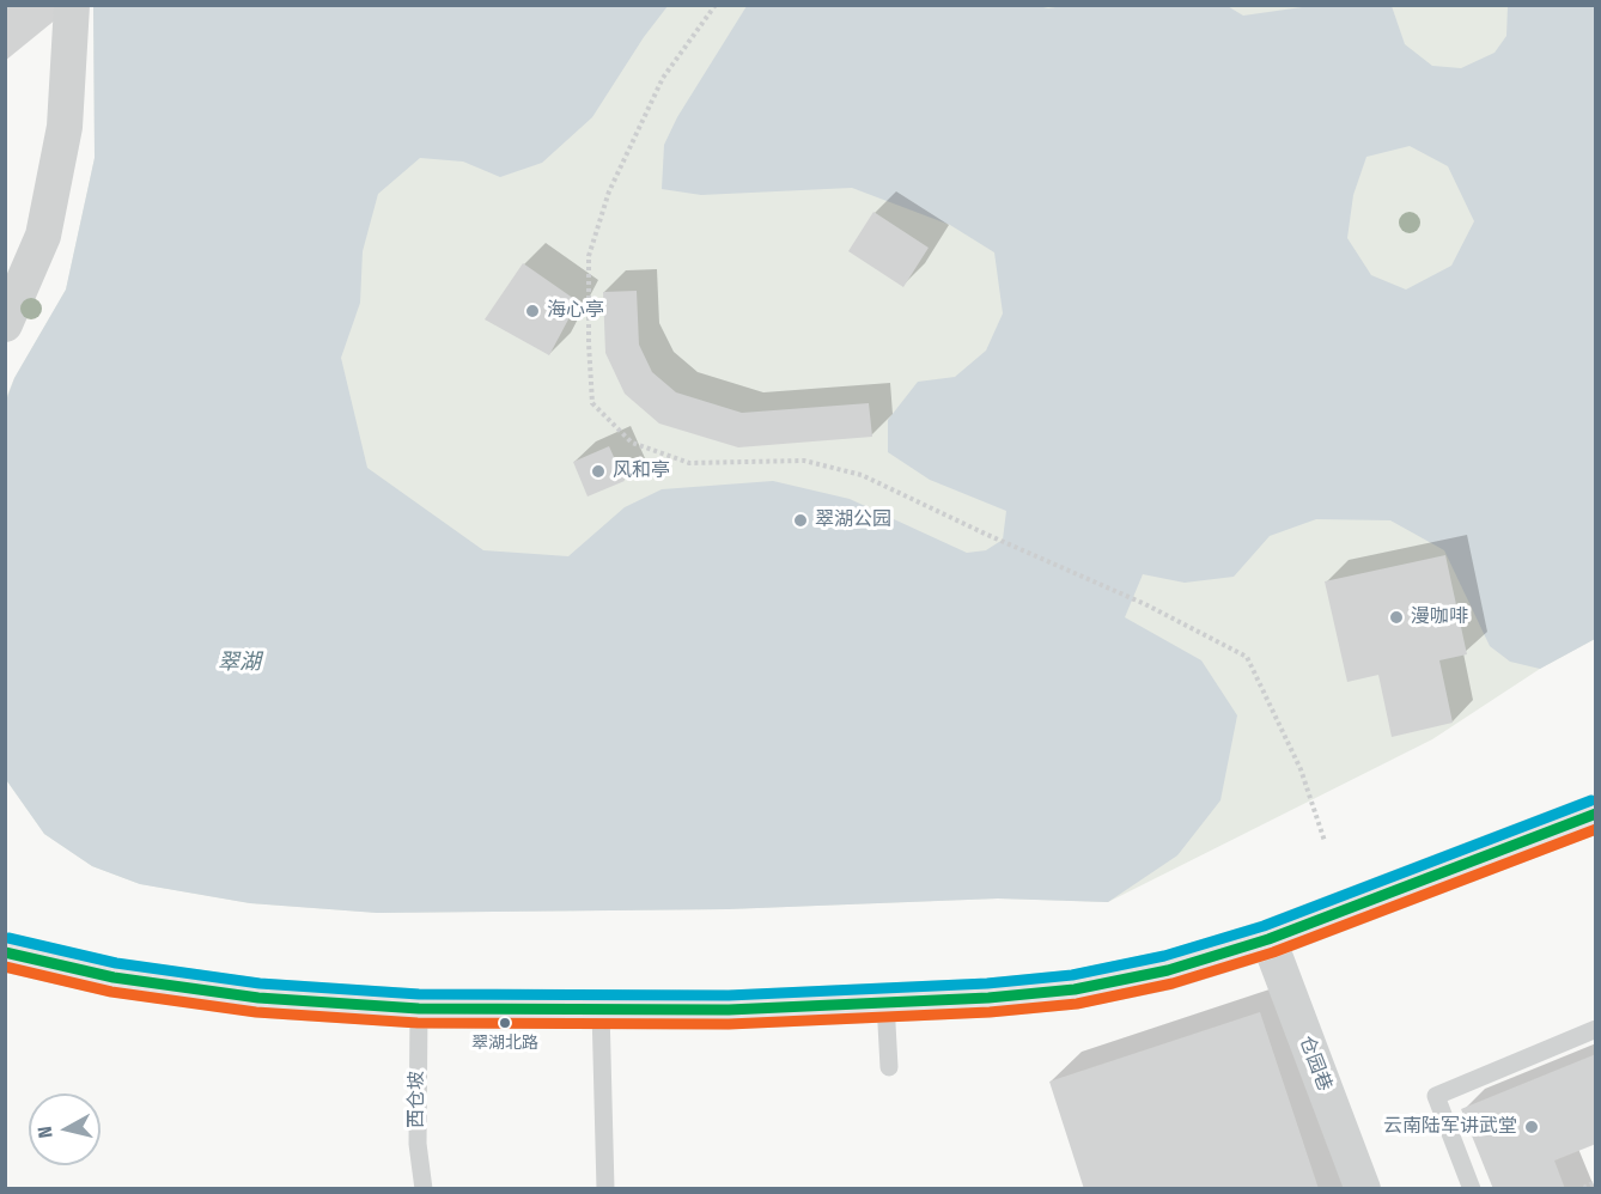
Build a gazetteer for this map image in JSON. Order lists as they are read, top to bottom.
{
  "streets": {
    "street": ["仓园巷"],
    "lane": ["西仓坡"]
  },
  "water": ["翠湖"],
  "places": [
    "海心亭",
    "风和亭",
    "翠湖公园",
    "漫咖啡",
    "翠湖北路",
    "云南陆军讲武堂"
  ],
  "north": "left"
}
